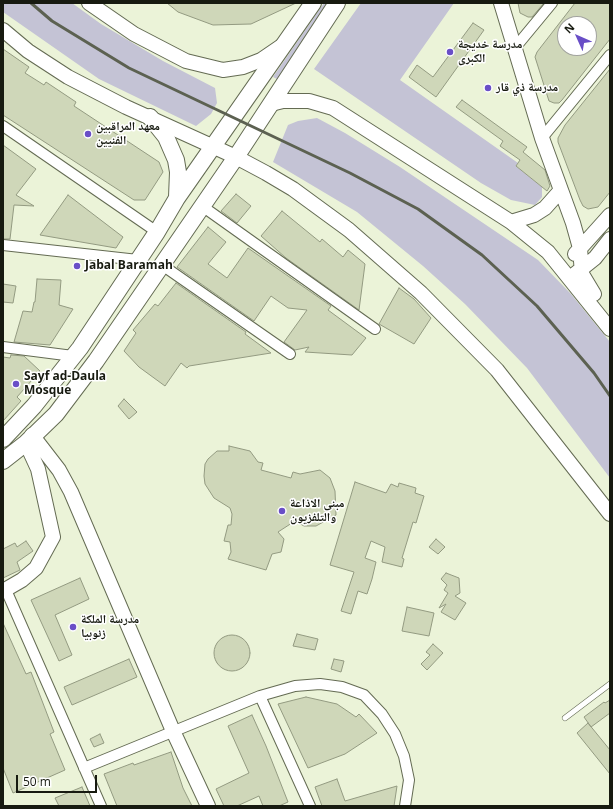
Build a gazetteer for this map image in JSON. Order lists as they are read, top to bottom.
{
  "places": [
    "مدرسة خديجة الكبرى",
    "مدرسة ذي قار",
    "معهد المراقبين الفنيين",
    "Jabal Baramah",
    "Sayf ad-Daula Mosque",
    "مبنى الاذاعة والتلفزيون",
    "مدرسة الملكة زنوبيا"
  ],
  "scale_bar": "50 m",
  "north": "top left"
}
